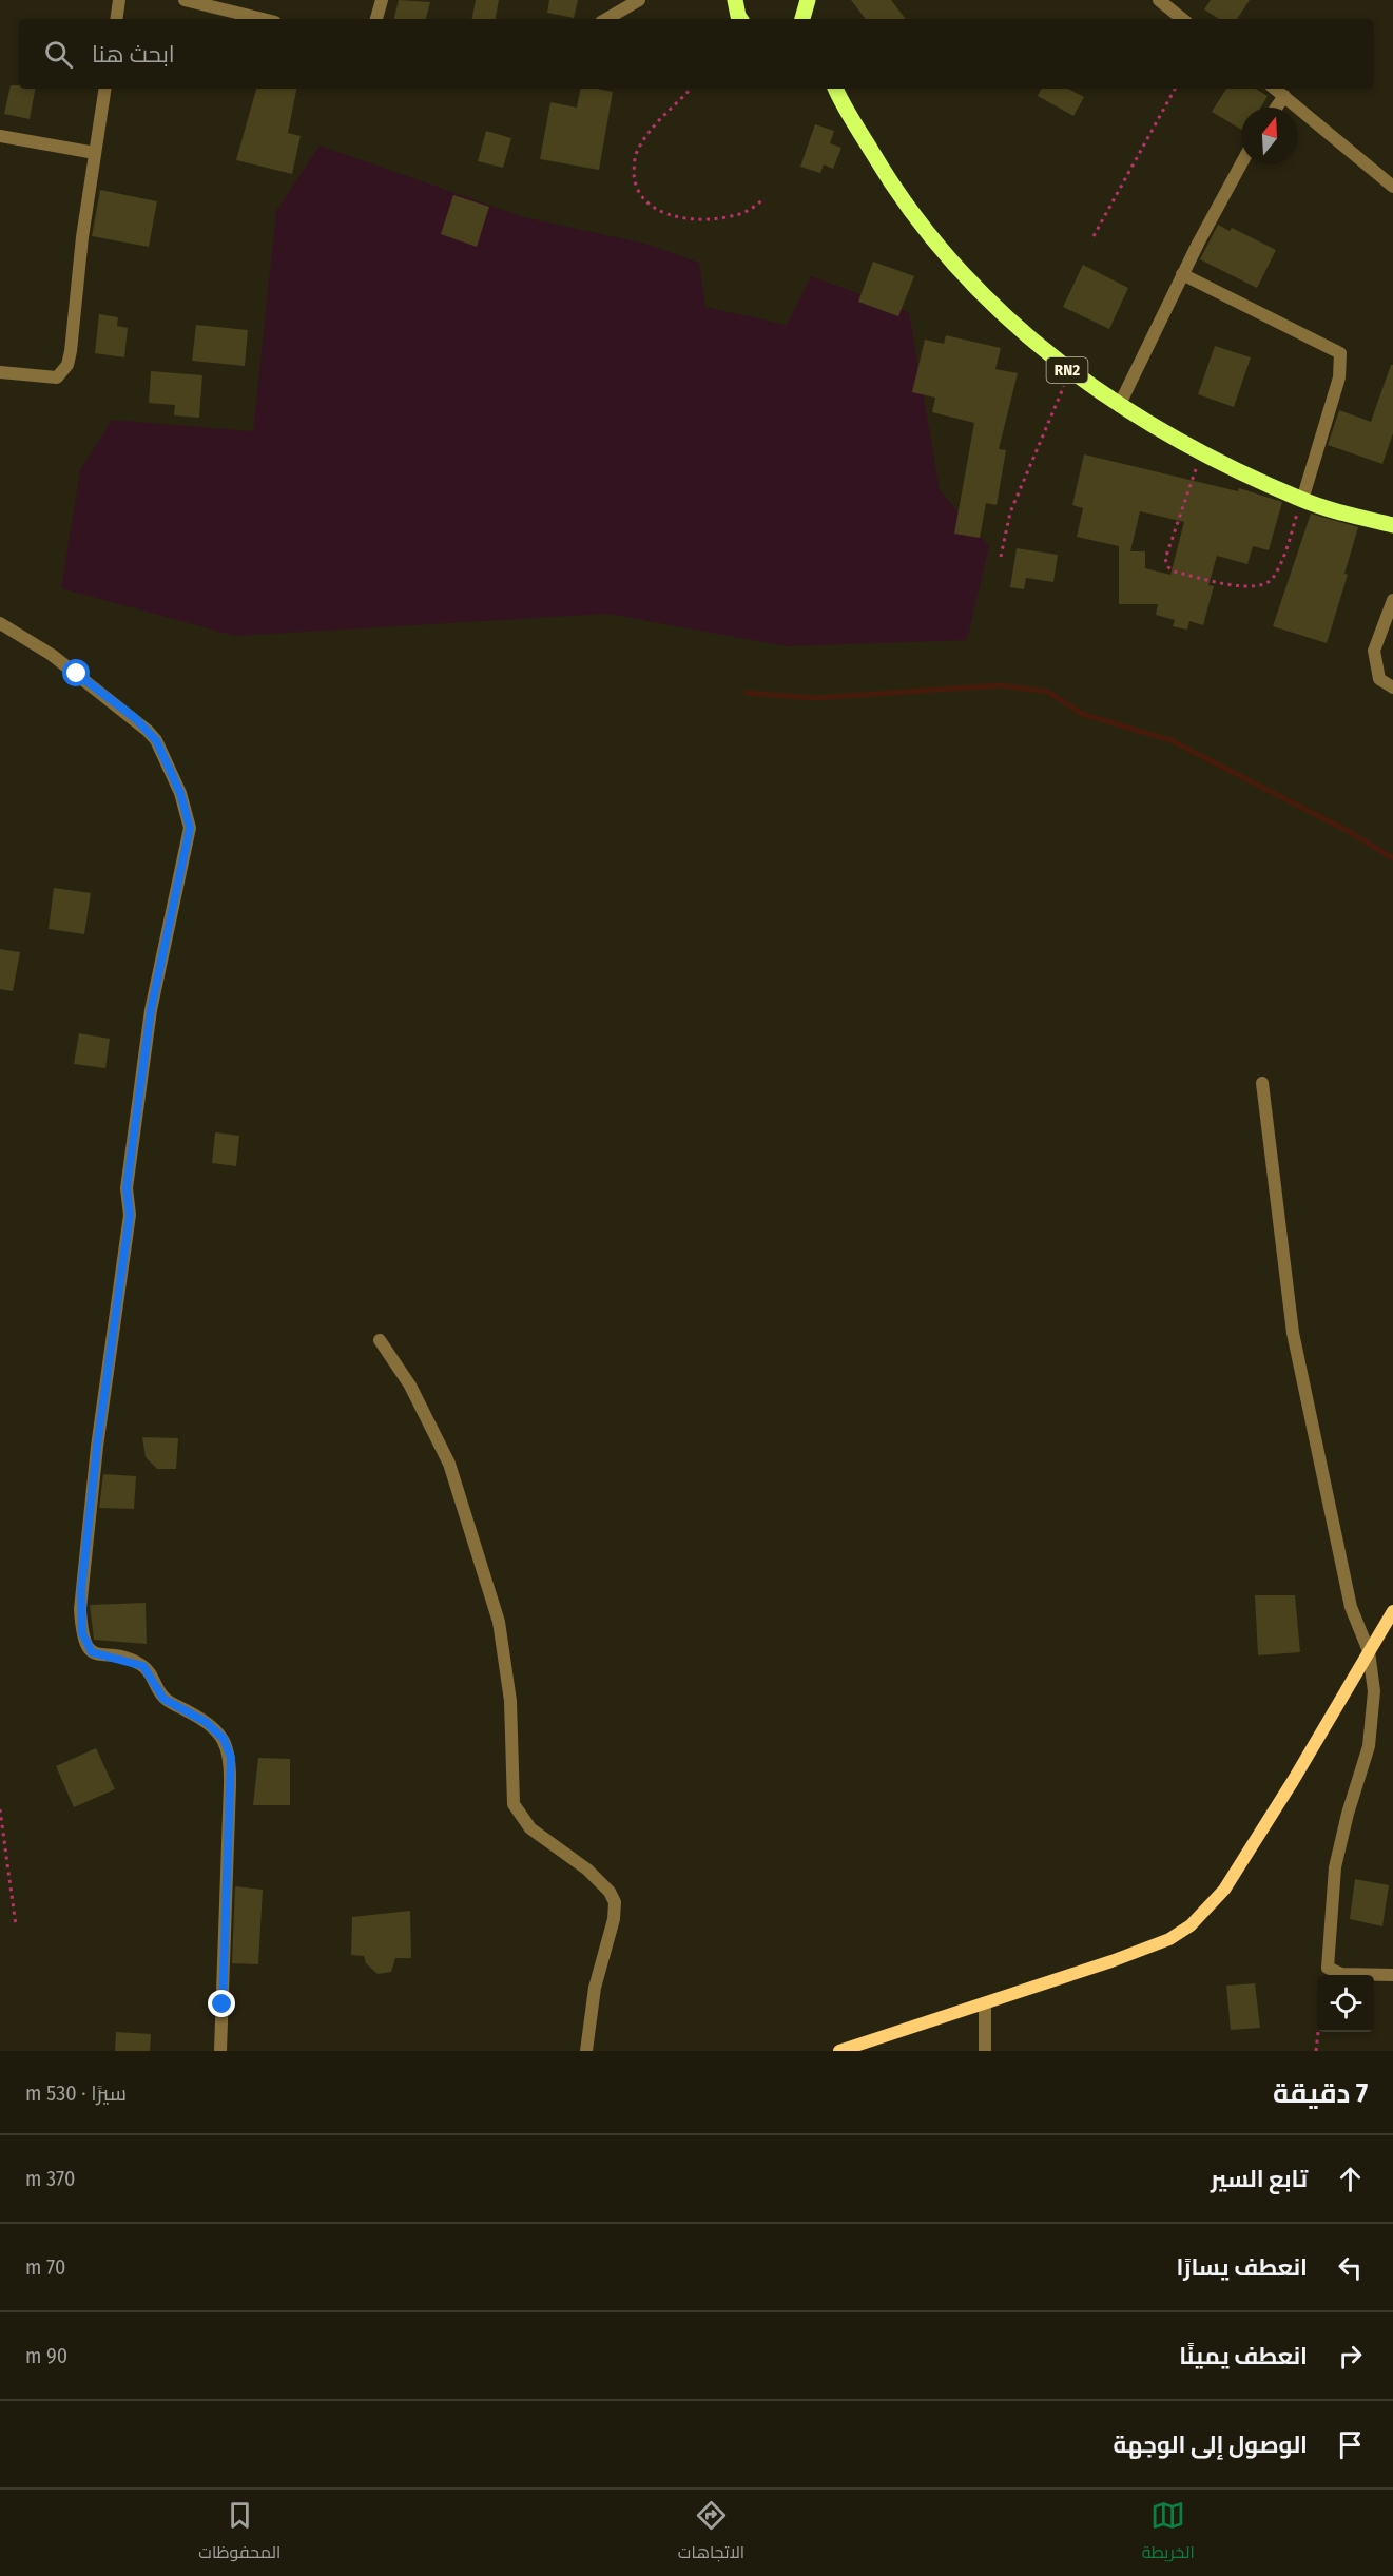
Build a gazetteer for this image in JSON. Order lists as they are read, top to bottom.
{
  "streets": {
    "main road": ["RN2"]
  },
  "north": "top",
  "page": {
    "search": "ابحث هنا",
    "heading": ["7 دقيقة", "سيرًا · 530 m"],
    "list": [
      ["تابع السير", "370 m"],
      ["انعطف يسارًا", "70 m"],
      ["انعطف يمينًا", "90 m"],
      "الوصول إلى الوجهة"
    ],
    "nav": ["الخريطة", "الاتجاهات", "المحفوظات"]
  }
}
